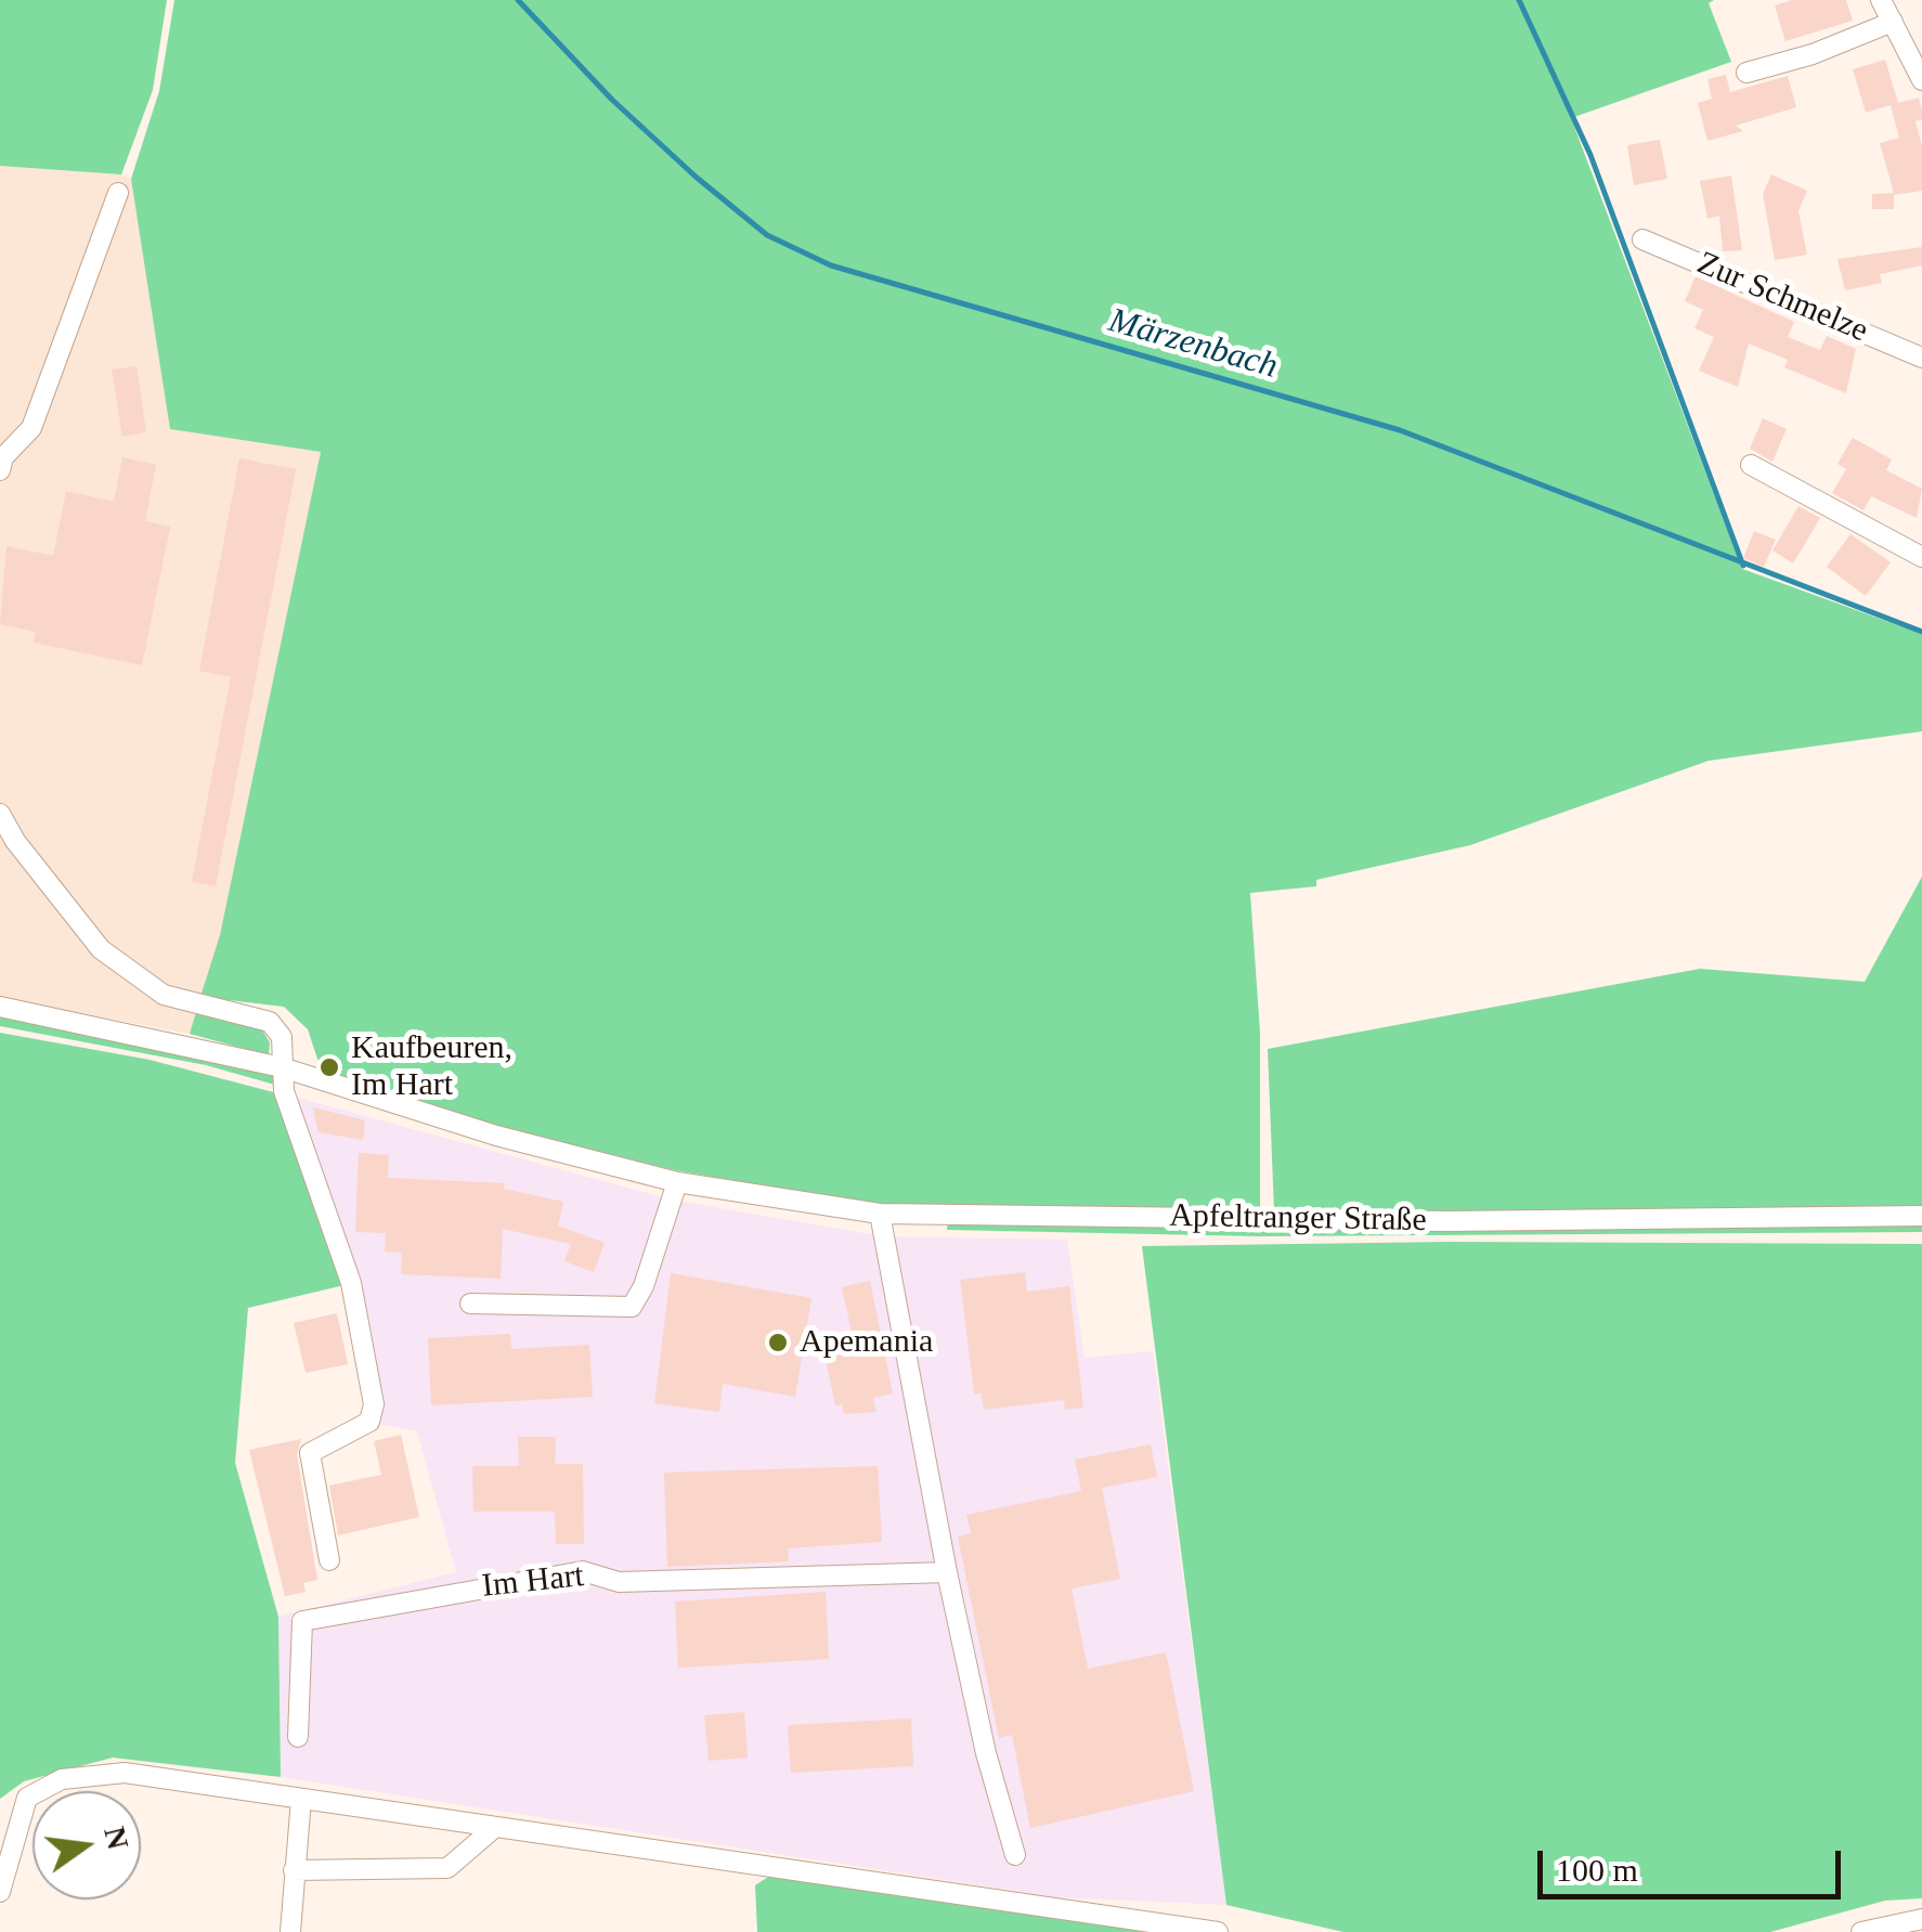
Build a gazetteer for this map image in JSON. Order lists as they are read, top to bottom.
{
  "streets": {
    "street": ["Zur Schmelze", "Apfeltranger Straße", "Im Hart"]
  },
  "water": ["Märzenbach"],
  "places": ["Kaufbeuren, Im Hart", "Apemania"],
  "scale_bar": "100 m",
  "north": "right"
}
